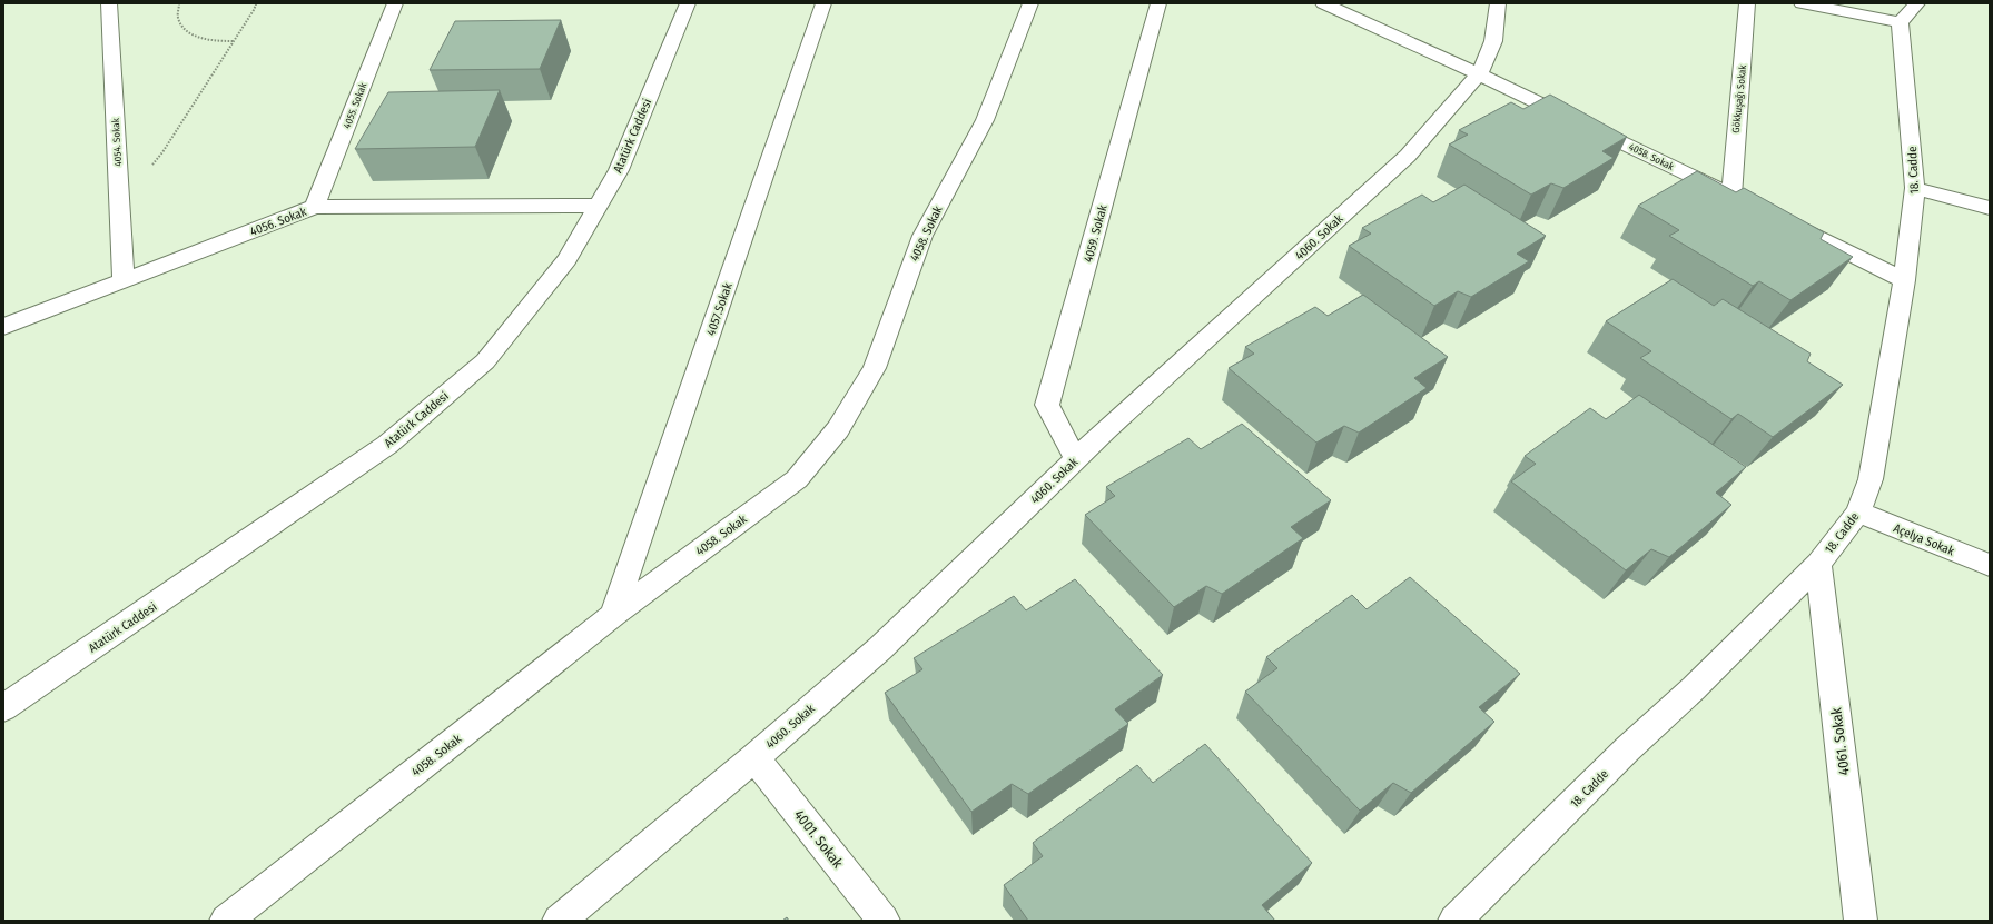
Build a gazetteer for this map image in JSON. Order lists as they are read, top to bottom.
{
  "streets": {
    "street": [
      "Gökkuşağı Sokak",
      "4055. Sokak",
      "Atatürk Caddesi",
      "4054. Sokak",
      "4058. Sokak",
      "18. Cadde",
      "4056. Sokak",
      "4059. Sokak",
      "4060. Sokak",
      "4057.Sokak",
      "Açelya Sokak",
      "4061. Sokak",
      "4001. Sokak"
    ]
  },
  "crossings": [
    ["Gökkuşağı Sokak", "4058. Sokak"],
    ["4055. Sokak", "4056. Sokak"],
    ["Atatürk Caddesi", "4056. Sokak"],
    ["4054. Sokak", "4056. Sokak"],
    ["4058. Sokak", "4060. Sokak"],
    ["4058. Sokak", "4057.Sokak"],
    ["18. Cadde", "Açelya Sokak"],
    ["18. Cadde", "4061. Sokak"],
    ["4059. Sokak", "4060. Sokak"],
    ["4060. Sokak", "4001. Sokak"]
  ]
}
